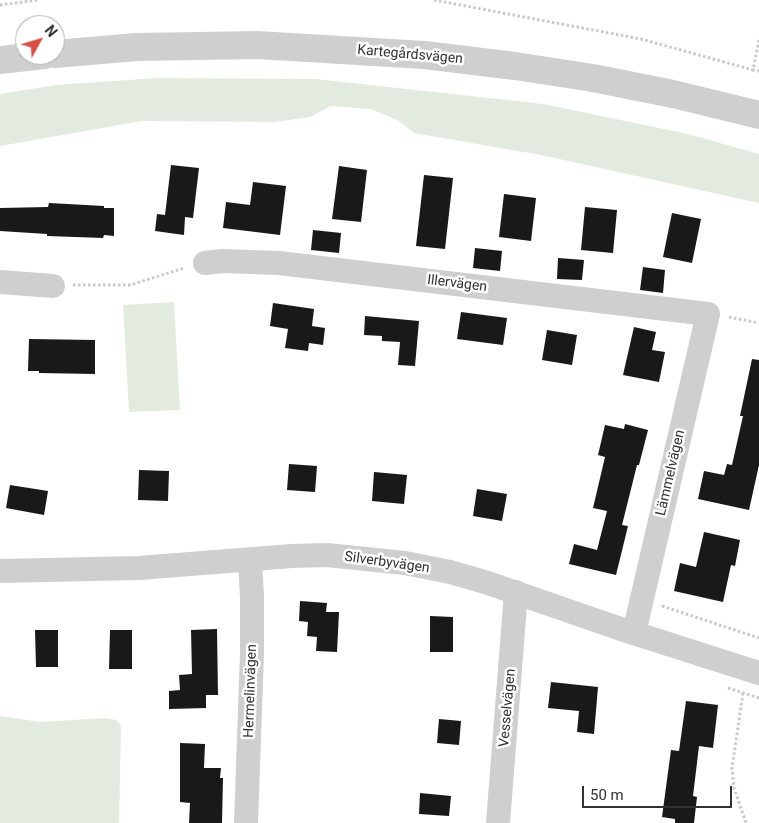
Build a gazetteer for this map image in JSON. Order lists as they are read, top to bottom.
{
  "streets": {
    "street": [
      "Kartegårdsvägen",
      "Illervägen",
      "Lämmelvägen",
      "Silverbyvägen",
      "Hermelinvägen",
      "Vesselvägen"
    ]
  },
  "crossings": [
    ["Illervägen", "Lämmelvägen"],
    ["Lämmelvägen", "Silverbyvägen"],
    ["Silverbyvägen", "Hermelinvägen"],
    ["Silverbyvägen", "Vesselvägen"]
  ],
  "scale_bar": "50 m",
  "north": "top right"
}
